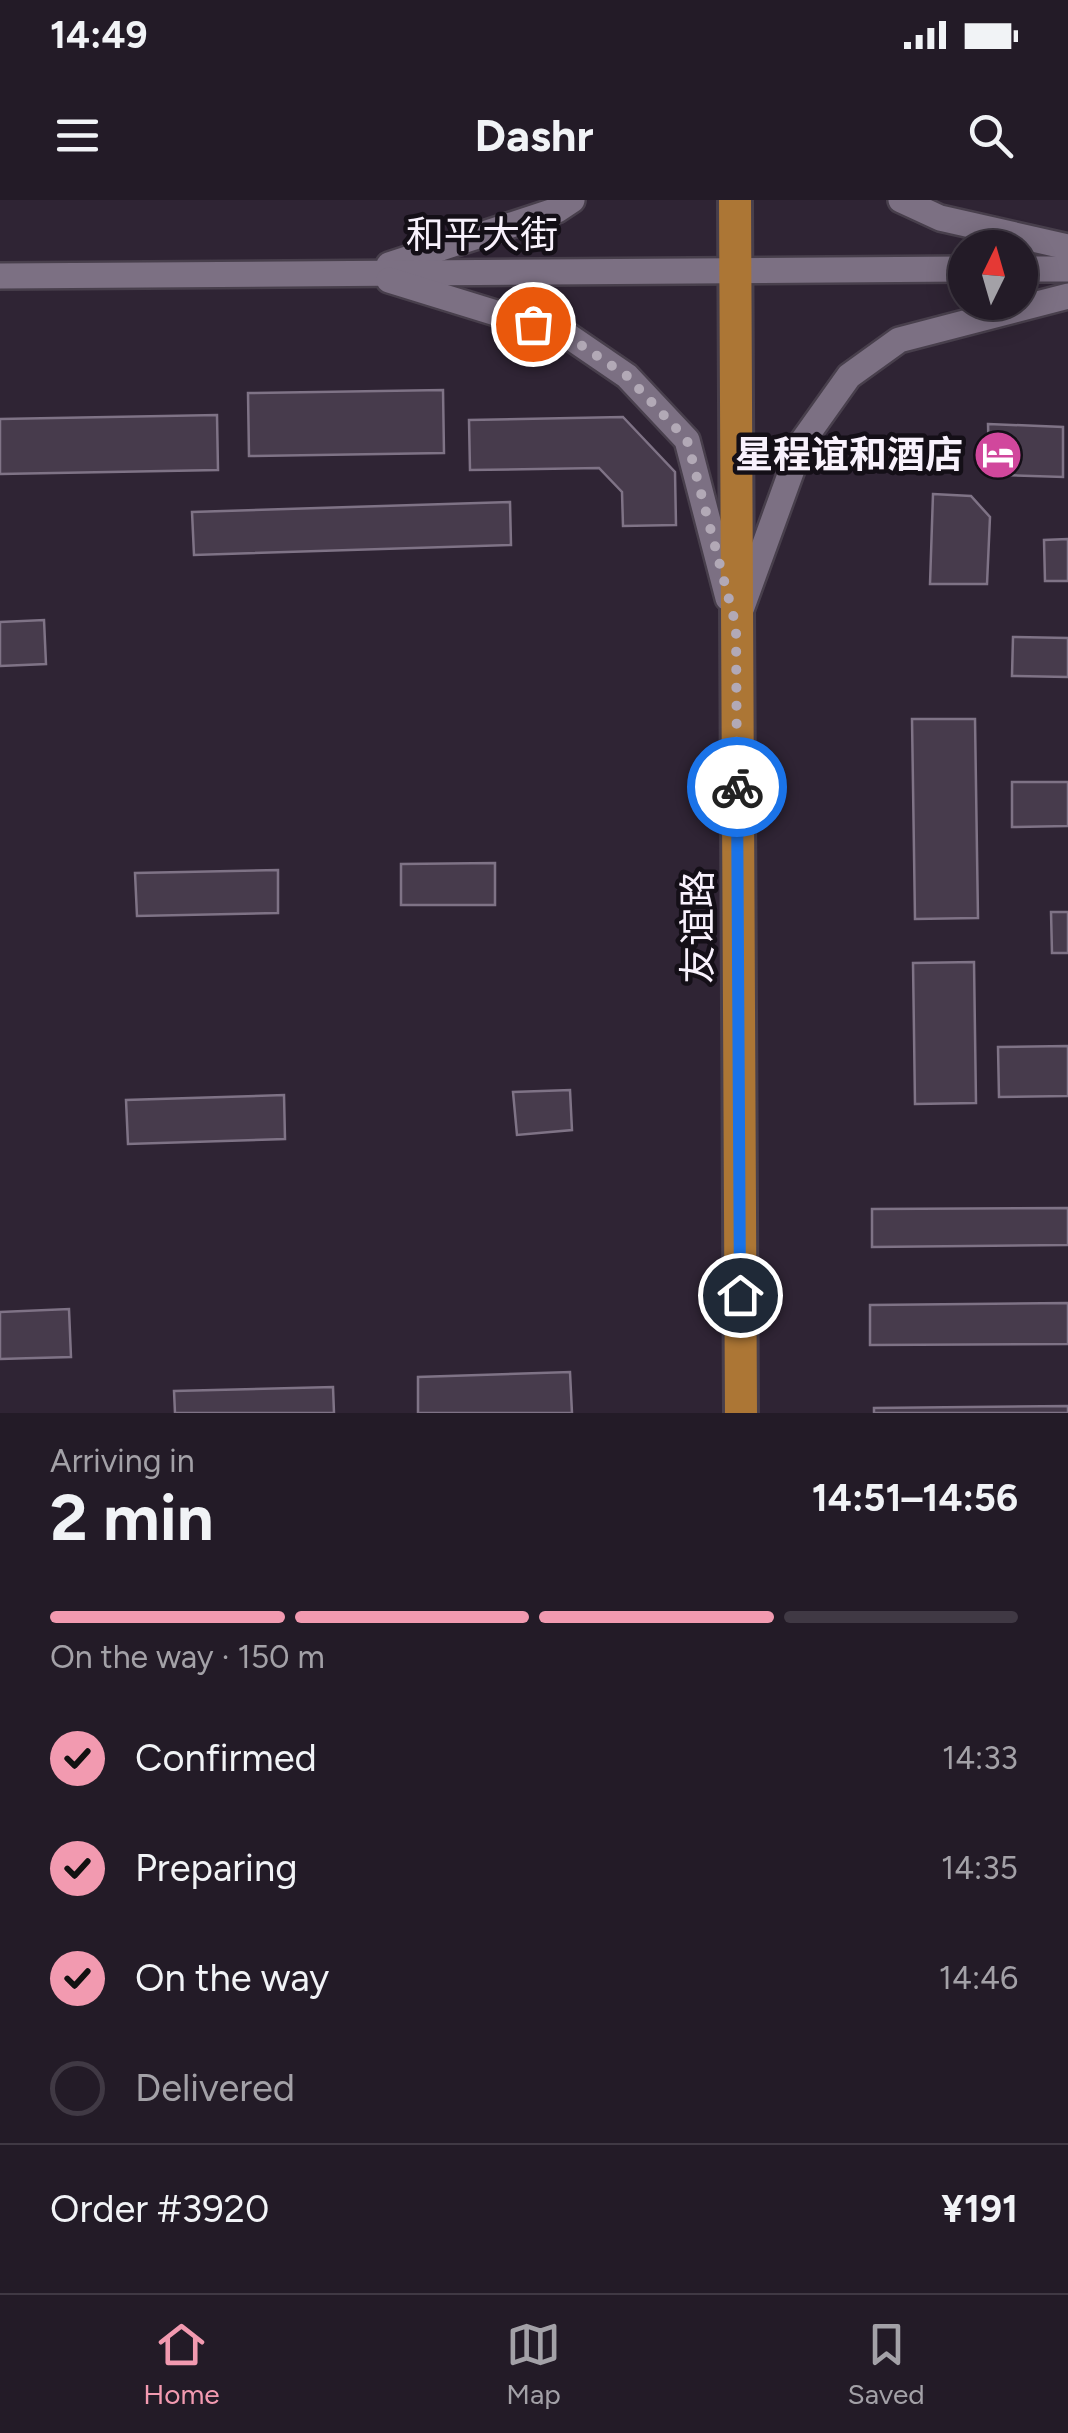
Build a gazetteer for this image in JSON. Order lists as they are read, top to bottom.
{
  "streets": {
    "highway": ["友谊路"],
    "main road": ["和平大街"]
  },
  "crossings": [
    ["和平大街", "友谊路"]
  ],
  "places": {
    "hotel": ["星程谊和酒店"]
  },
  "north": "top",
  "page": {
    "status": "14:49",
    "header": "Dashr",
    "heading": ["2 min", "Arriving in", "14:51–14:56"],
    "panel": ["Order #3920", "¥191"],
    "bar": "On the way · 150 m",
    "list": [
      ["Confirmed", "14:33"],
      ["Preparing", "14:35"],
      ["On the way", "14:46"],
      "Delivered"
    ],
    "tabs": ["Home", "Map", "Saved"]
  }
}
